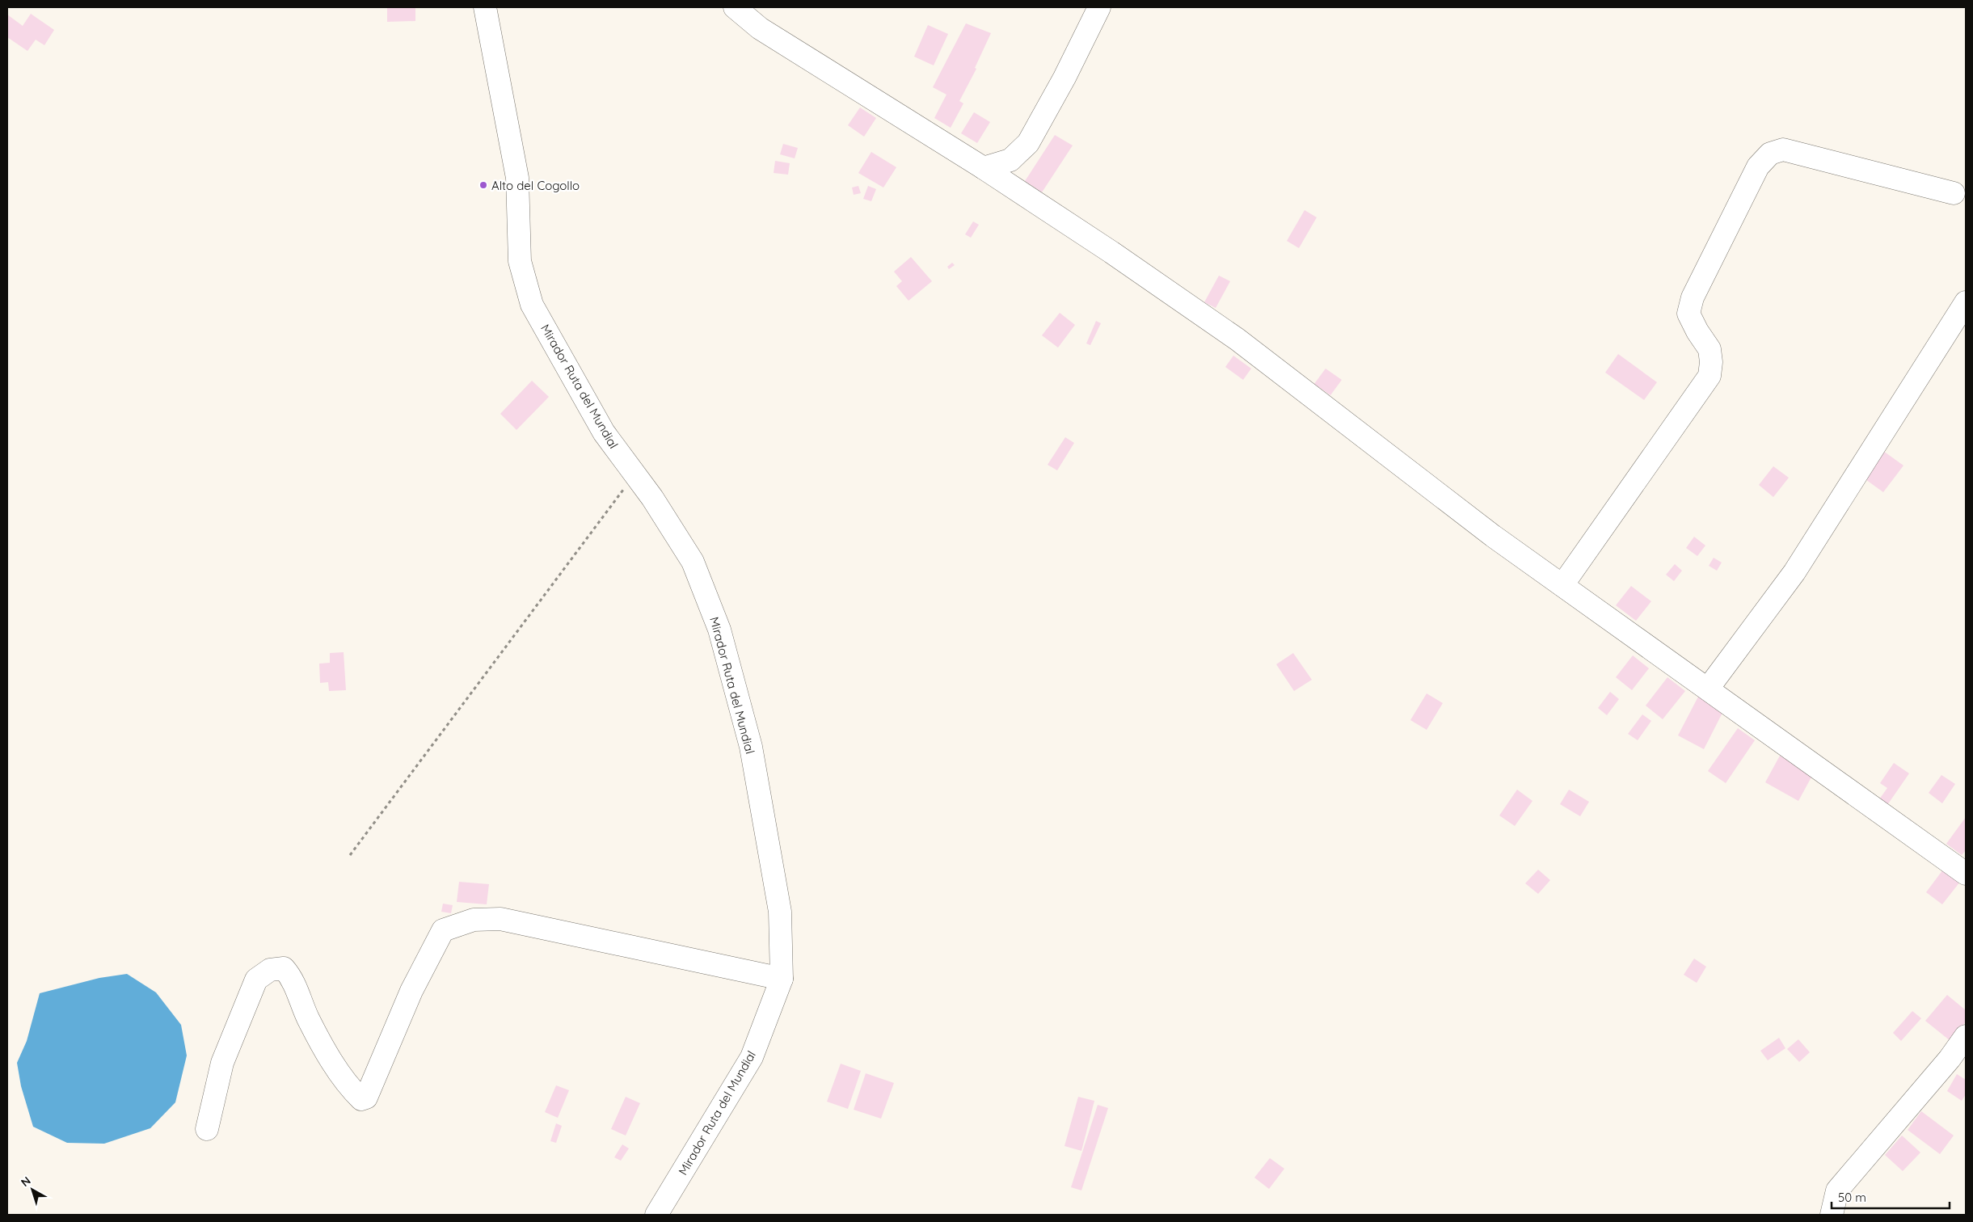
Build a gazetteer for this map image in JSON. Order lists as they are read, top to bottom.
{
  "streets": {
    "street": ["Mirador Ruta del Mundial"]
  },
  "places": ["Alto del Cogollo"],
  "scale_bar": "50 m",
  "north": "top left"
}
